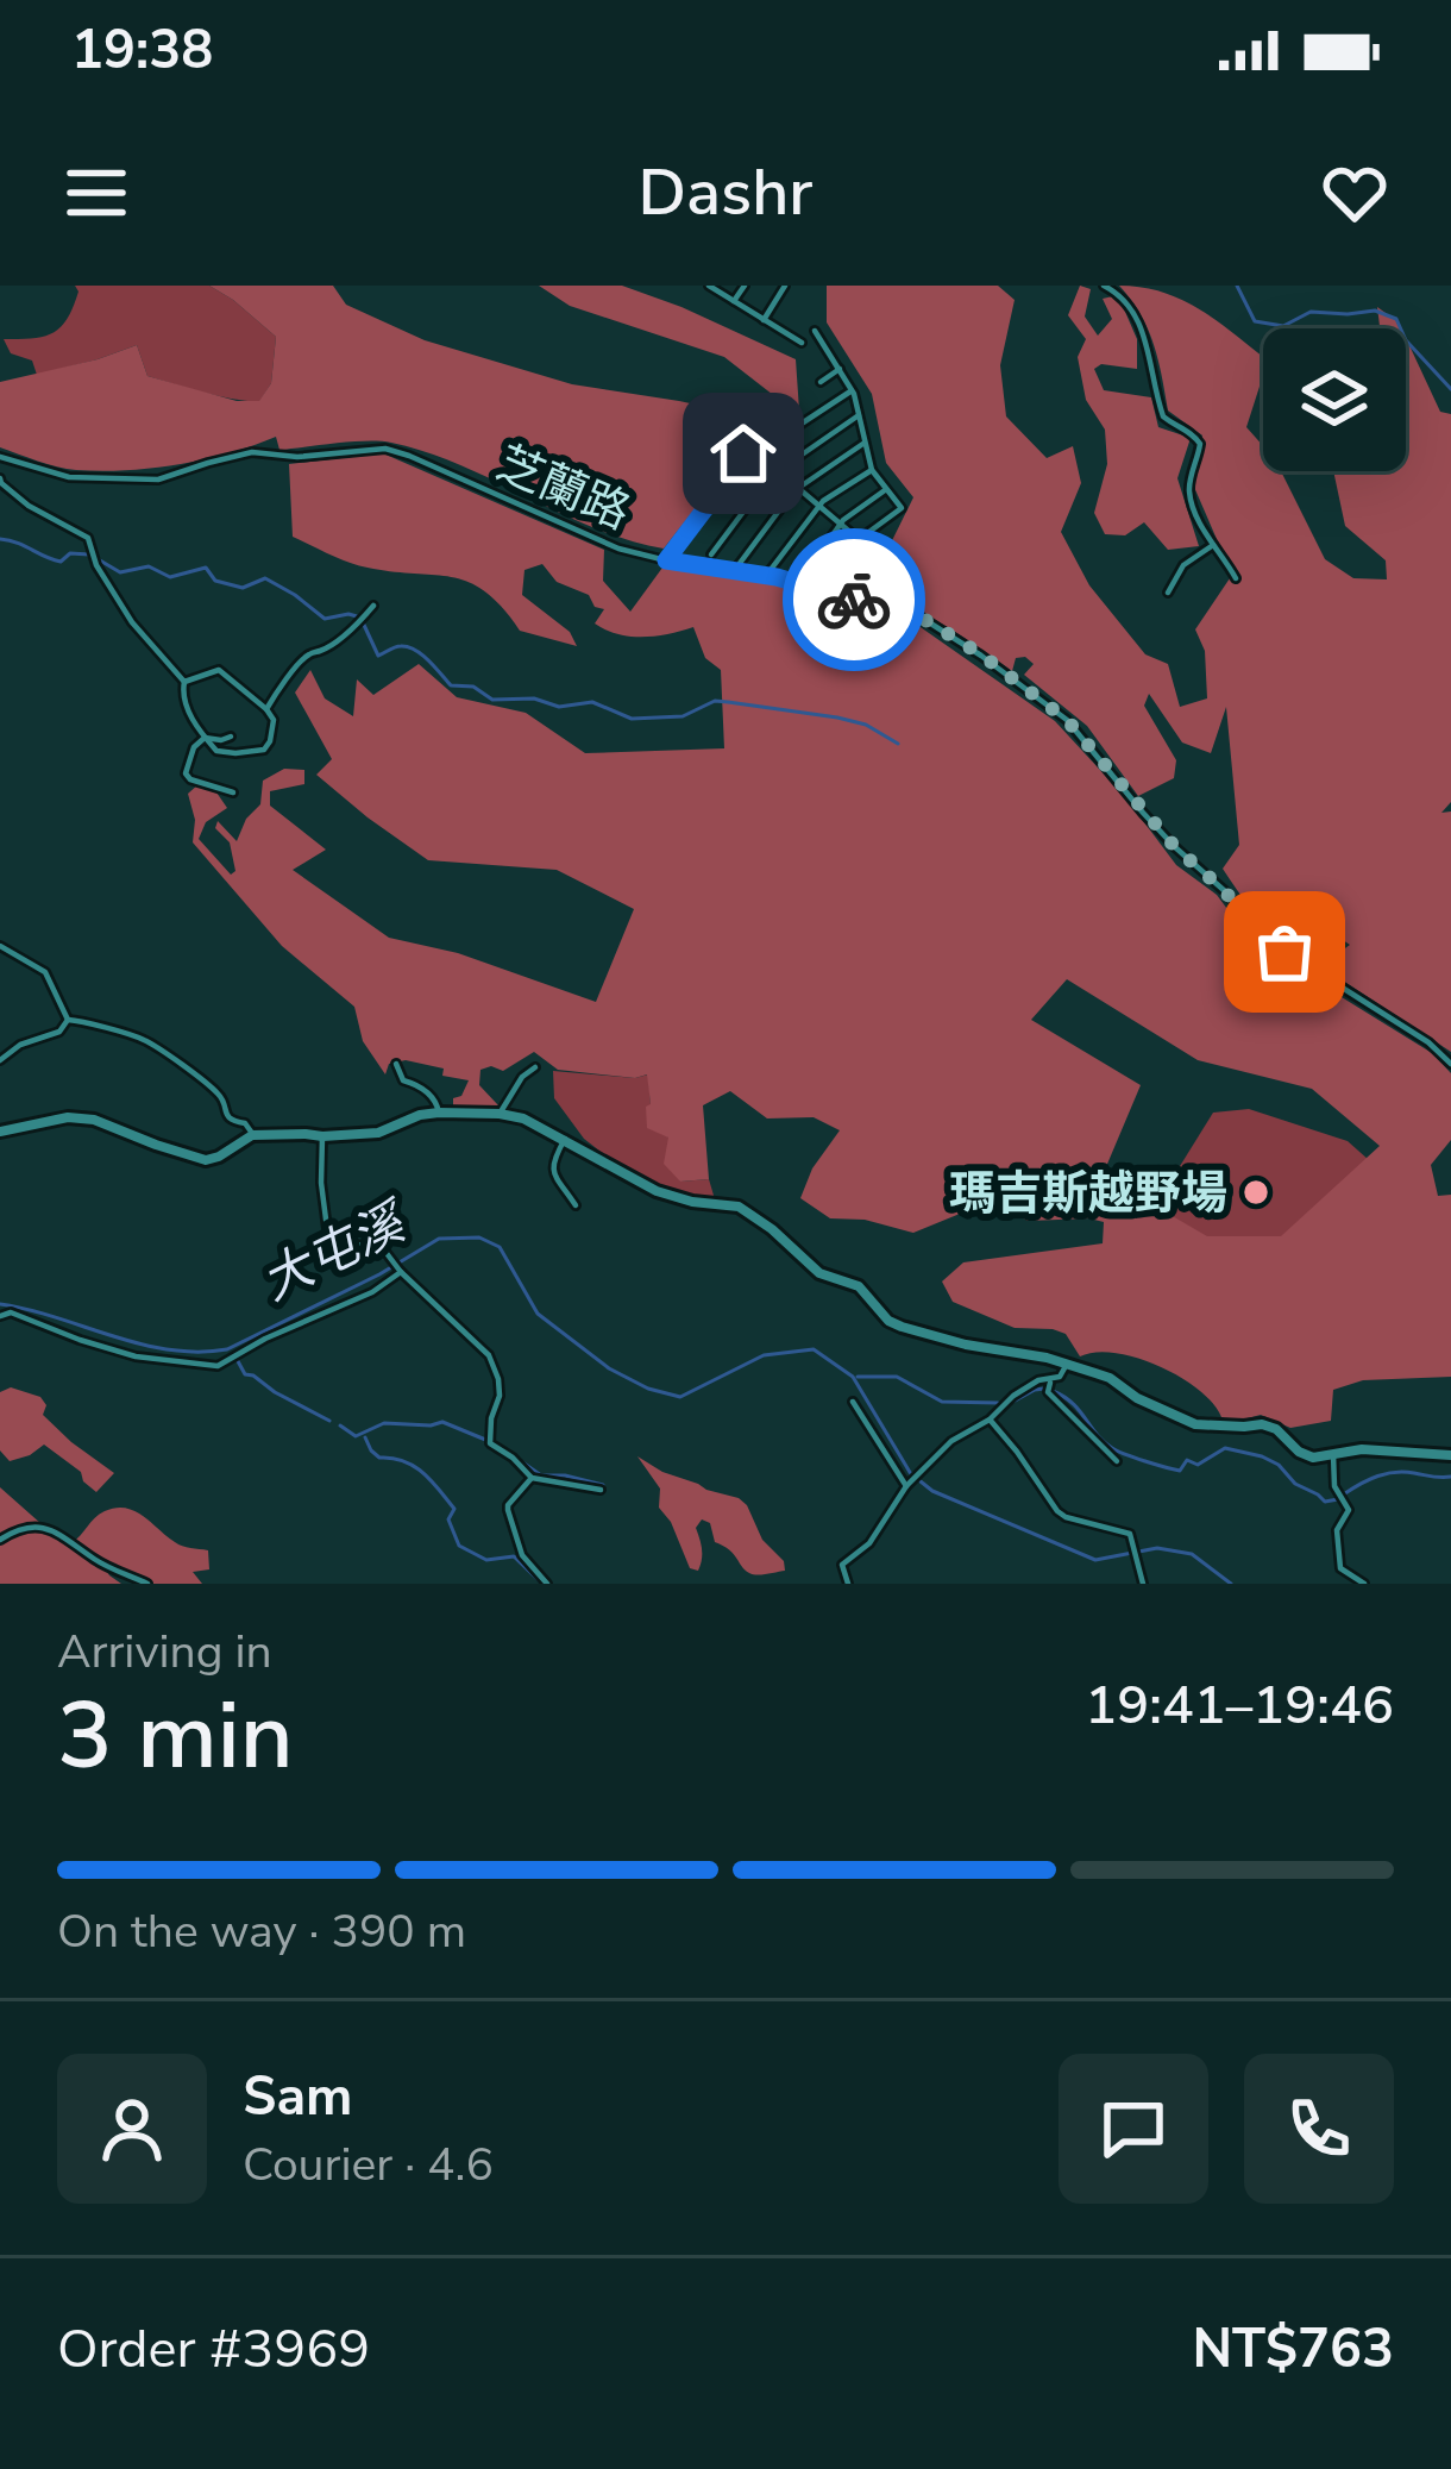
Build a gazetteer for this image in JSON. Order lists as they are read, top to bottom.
{
  "streets": {
    "street": ["芝蘭路"]
  },
  "water": ["大屯溪"],
  "places": ["瑪吉斯越野場"],
  "page": {
    "status": "19:38",
    "header": "Dashr",
    "heading": ["3 min", "Arriving in", "19:41–19:46"],
    "panel": [
      "Sam",
      "Courier · 4.6",
      "Order #3969",
      "NT$763"
    ],
    "bar": "On the way · 390 m"
  }
}
